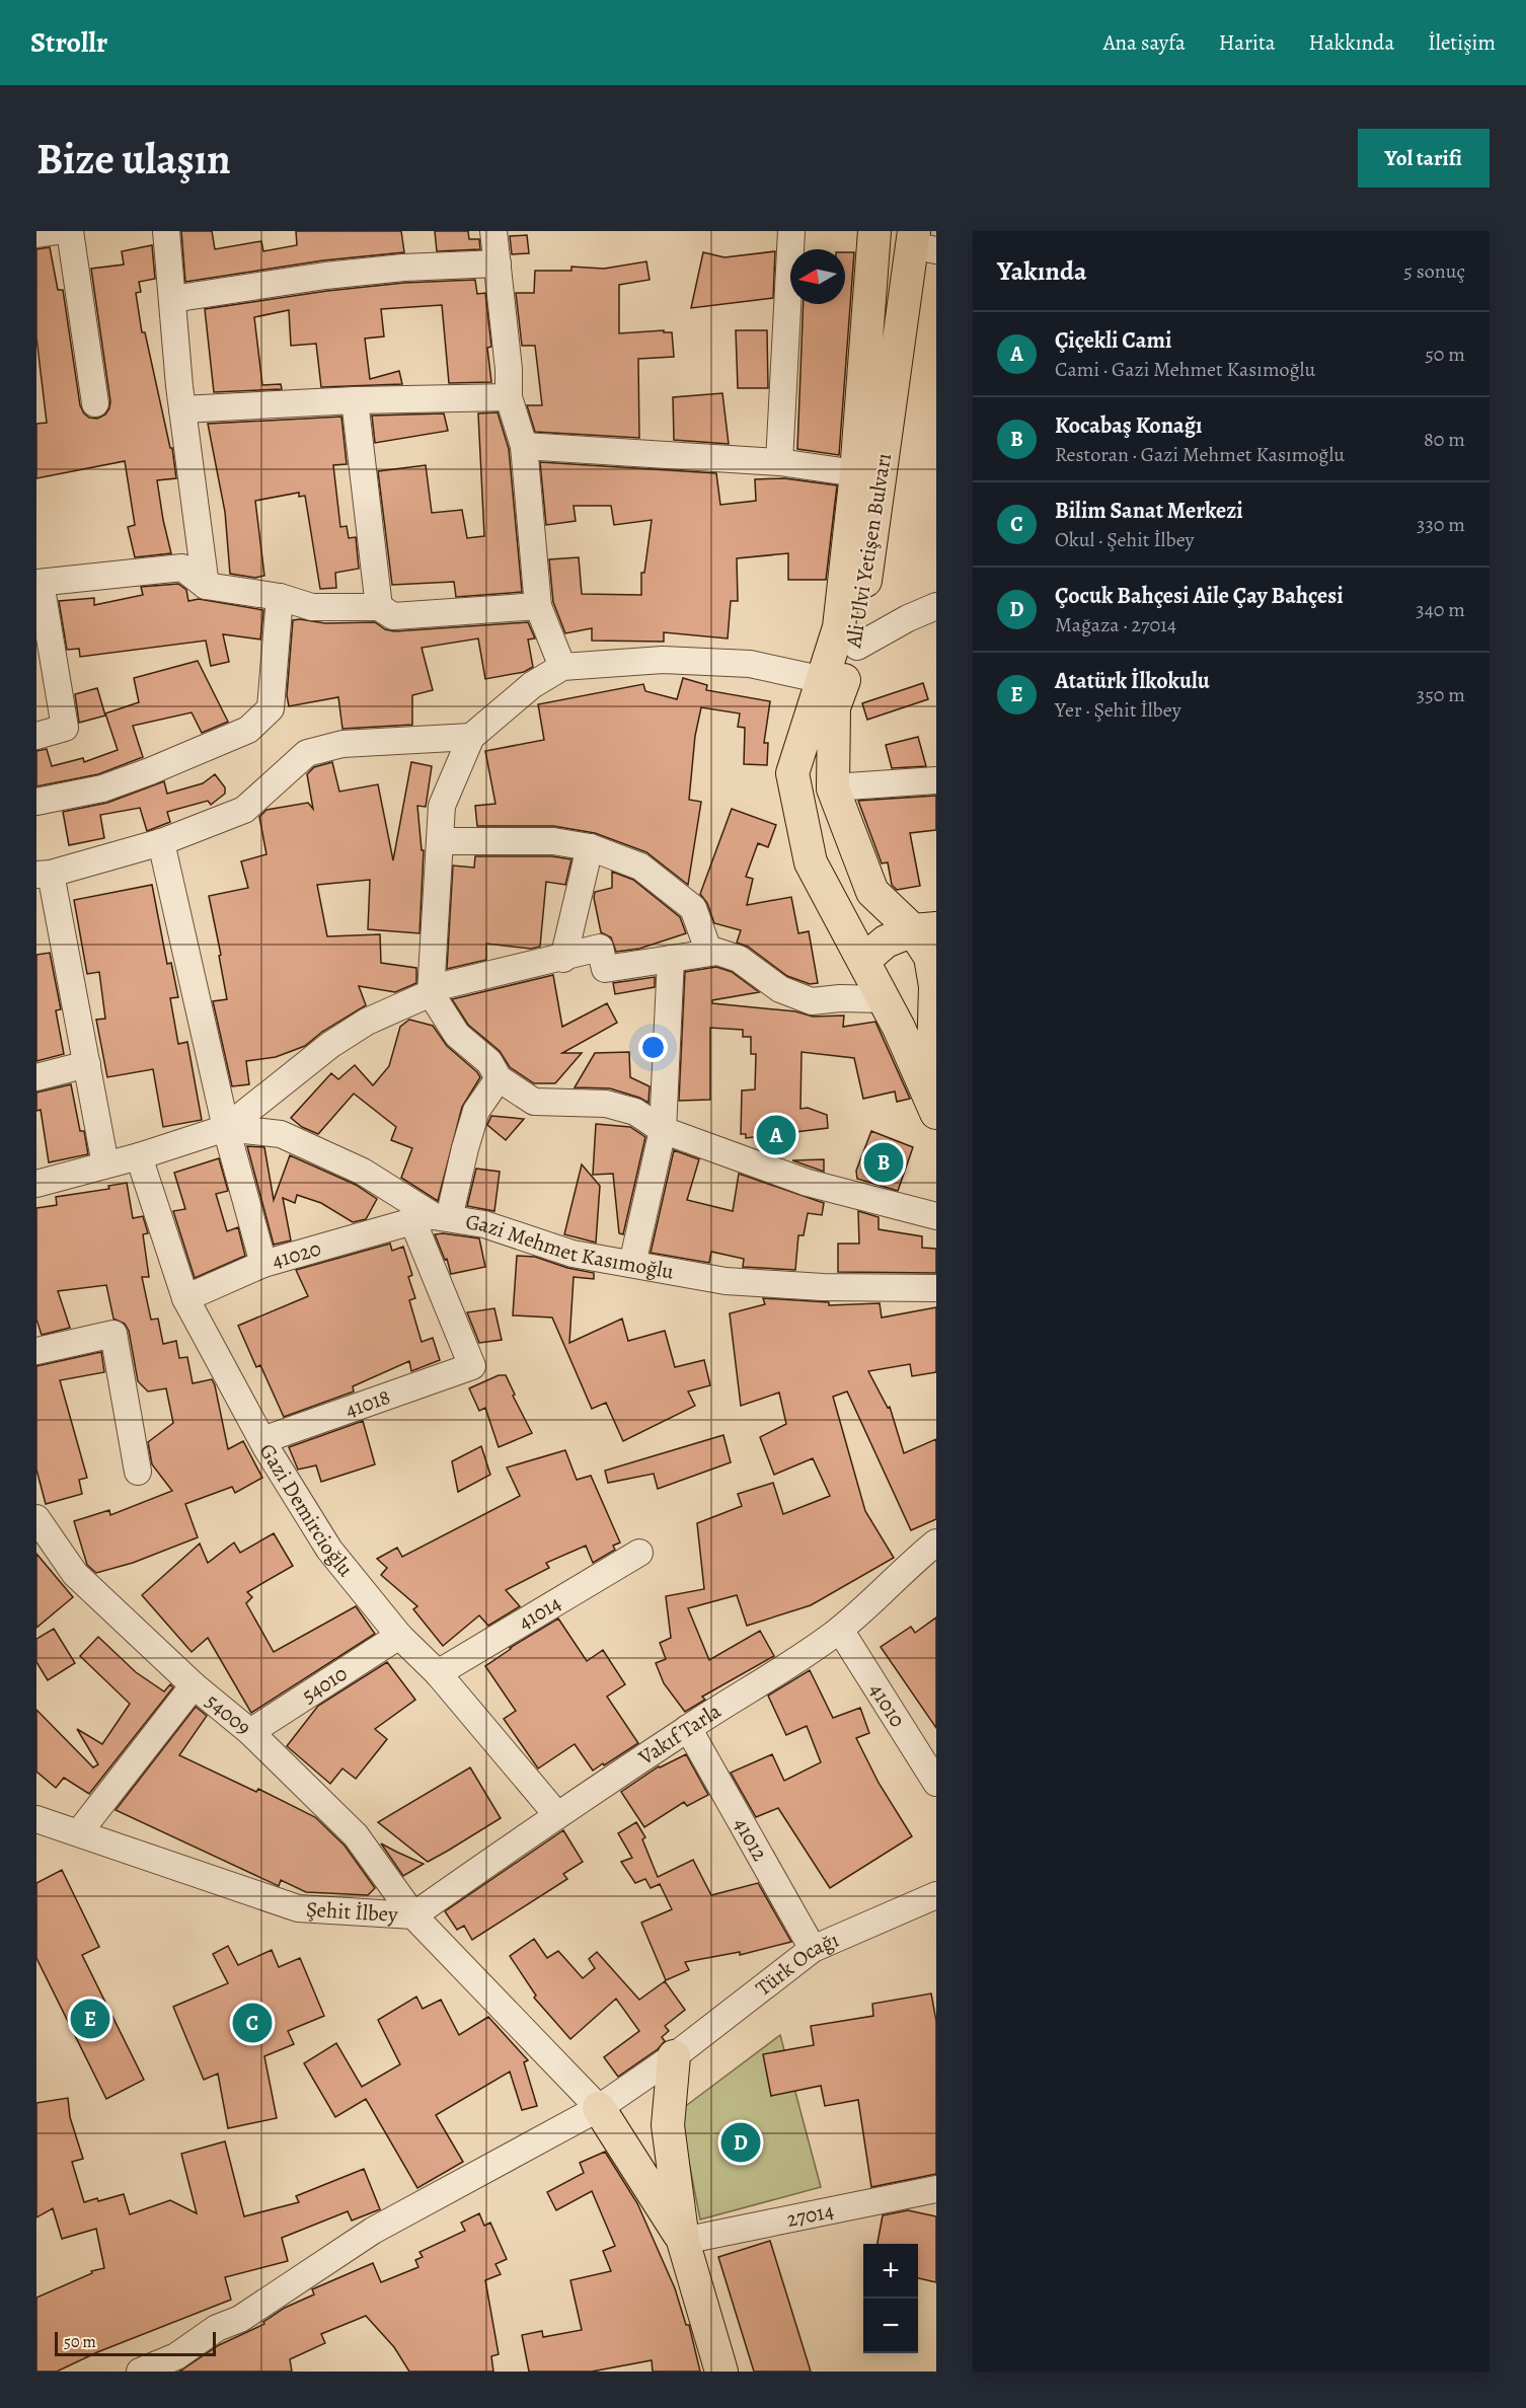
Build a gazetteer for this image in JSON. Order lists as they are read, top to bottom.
{
  "streets": {
    "main road": ["Ali Ulvi Yetişen Bulvarı"],
    "street": [
      "Gazi Mehmet Kasımoğlu",
      "41020",
      "41018",
      "Gazi Demircioğlu",
      "41014",
      "54010",
      "41010",
      "54009",
      "Vakıf Tarla",
      "41012",
      "Şehit İlbey",
      "Türk Ocağı",
      "27014"
    ]
  },
  "crossings": [
    ["Gazi Mehmet Kasımoğlu", "41020"],
    ["Gazi Mehmet Kasımoğlu", "41018"],
    ["41020", "41018"],
    ["41020", "Gazi Demircioğlu"],
    ["41018", "Gazi Demircioğlu"],
    ["Gazi Demircioğlu", "41014"],
    ["Gazi Demircioğlu", "54010"],
    ["Gazi Demircioğlu", "Vakıf Tarla"],
    ["54010", "54009"],
    ["41010", "Vakıf Tarla"],
    ["54009", "Vakıf Tarla"],
    ["54009", "Şehit İlbey"],
    ["Vakıf Tarla", "41012"],
    ["Vakıf Tarla", "Şehit İlbey"],
    ["41012", "Türk Ocağı"],
    ["Şehit İlbey", "Türk Ocağı"]
  ],
  "scale_bar": "50 m",
  "north": "left",
  "page": {
    "header": "Strollr",
    "nav": [
      "Ana sayfa",
      "Harita",
      "Hakkında",
      "İletişim"
    ],
    "buttons": "Yol tarifi",
    "title": "Bize ulaşın",
    "heading": ["Yakında", "5 sonuç"],
    "list": [
      {
        "mark": "A",
        "name": "Çiçekli Cami",
        "note": "Cami · Gazi Mehmet Kasımoğlu",
        "value": "50 m"
      },
      {
        "mark": "B",
        "name": "Kocabaş Konağı",
        "note": "Restoran · Gazi Mehmet Kasımoğlu",
        "value": "80 m"
      },
      {
        "mark": "C",
        "name": "Bilim Sanat Merkezi",
        "note": "Okul · Şehit İlbey",
        "value": "330 m"
      },
      {
        "mark": "D",
        "name": "Çocuk Bahçesi Aile Çay Bahçesi",
        "note": "Mağaza · 27014",
        "value": "340 m"
      },
      {
        "mark": "E",
        "name": "Atatürk İlkokulu",
        "note": "Yer · Şehit İlbey",
        "value": "350 m"
      }
    ],
    "pins": [
      "A",
      "B",
      "E",
      "C",
      "D"
    ],
    "map_buttons": ["+", "−"],
    "scale": "50 m"
  }
}
